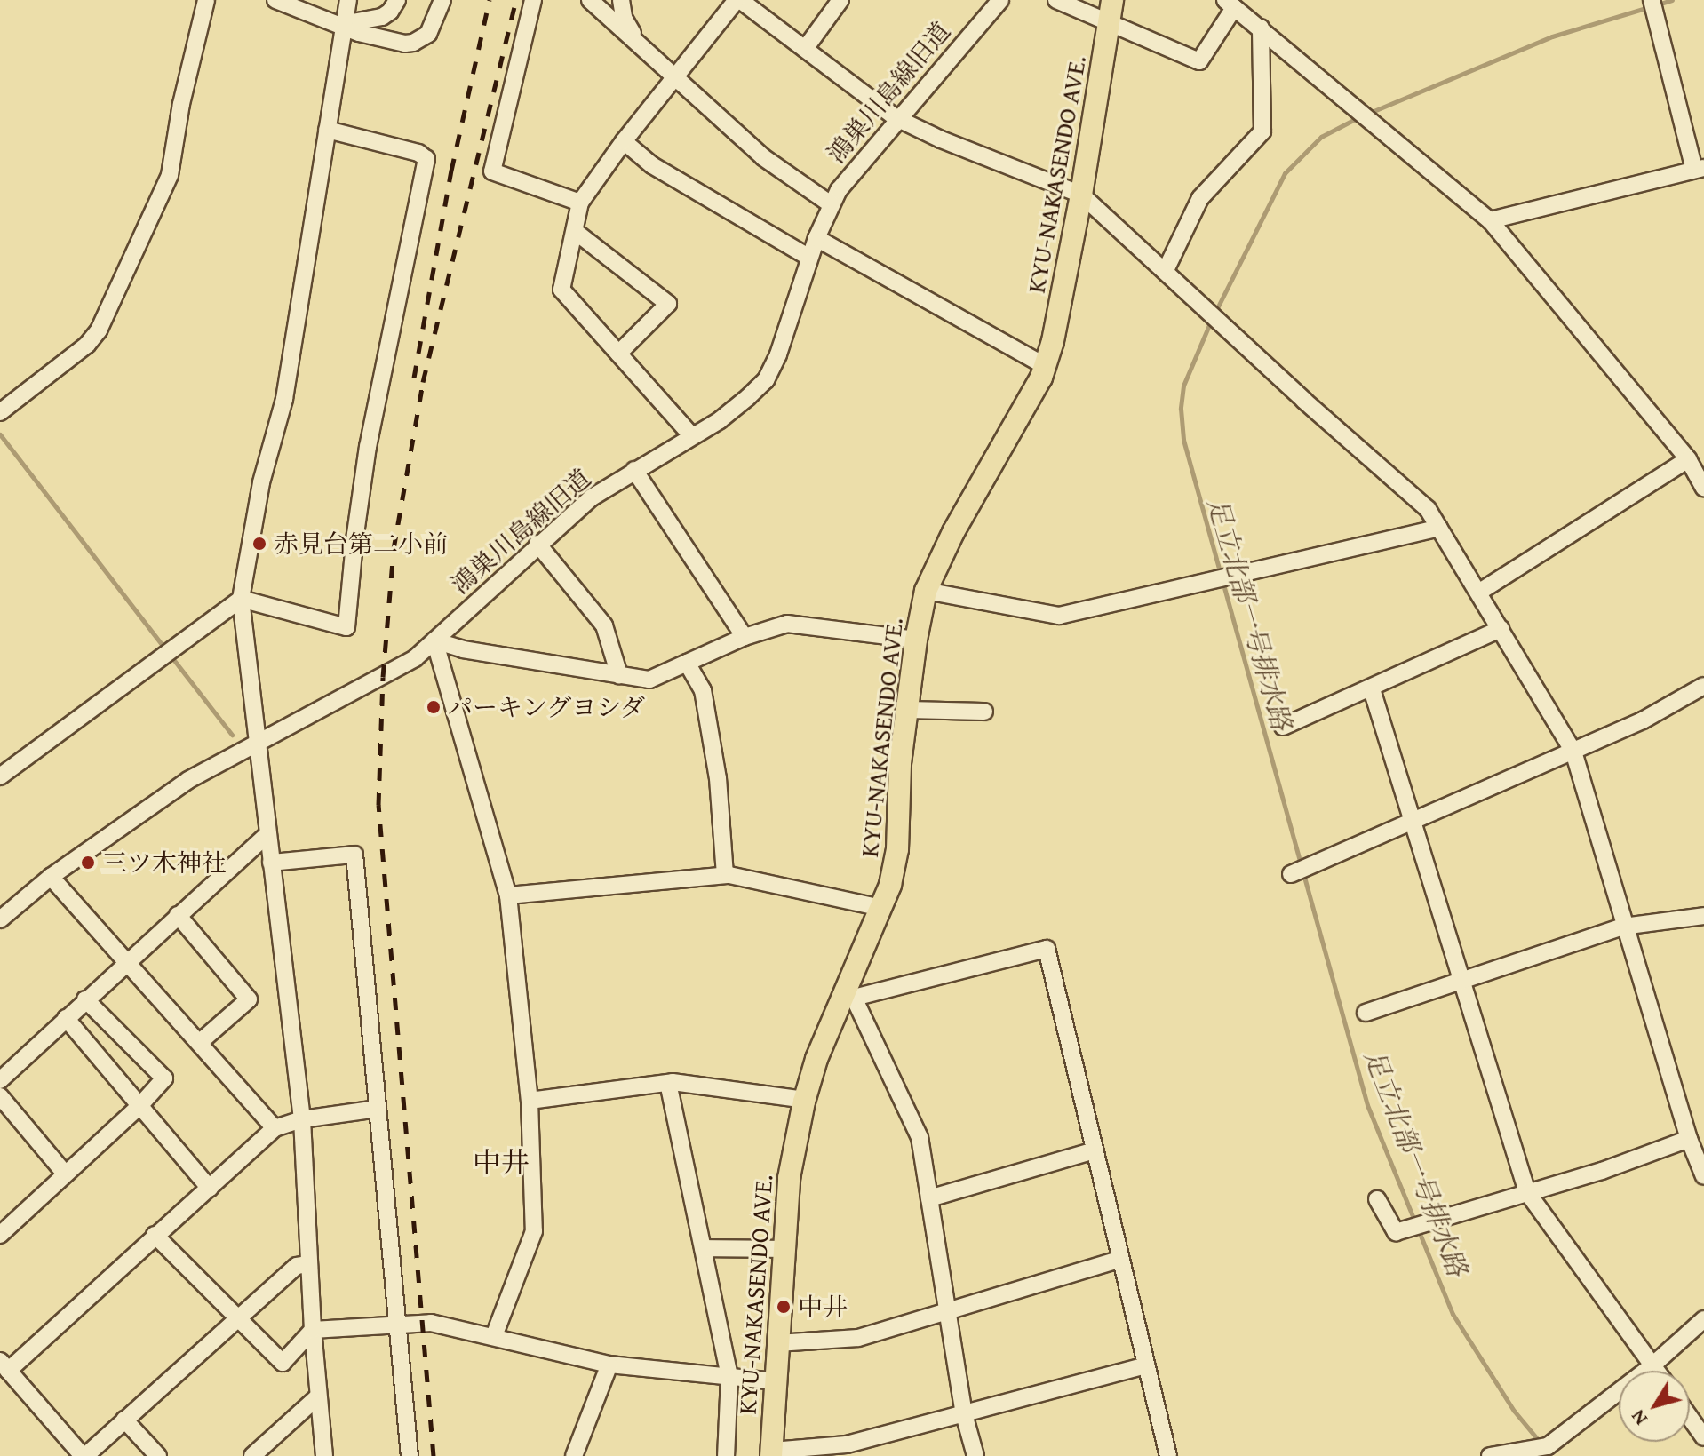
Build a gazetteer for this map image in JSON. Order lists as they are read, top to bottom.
{
  "streets": {
    "main road": ["KYU-NAKASENDO AVE."],
    "street": ["鴻巣川島線旧道"]
  },
  "districts": ["中井"],
  "water": ["足立北部一号排水路"],
  "places": [
    "赤見台第二小前",
    "パーキングヨシダ",
    "三ツ木神社",
    "中井"
  ],
  "north": "bottom left"
}
